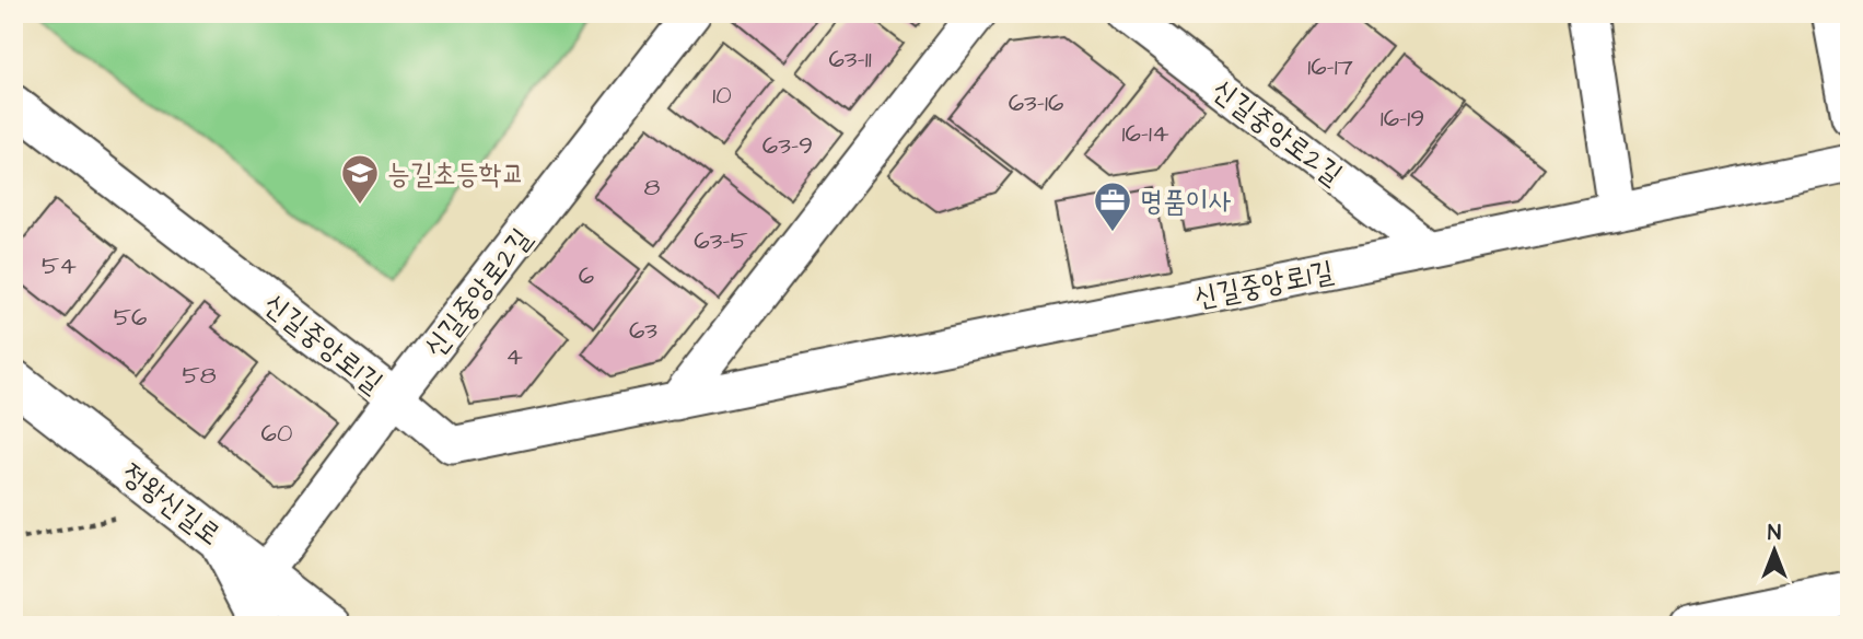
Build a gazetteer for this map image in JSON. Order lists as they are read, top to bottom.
{
  "streets": {
    "street": ["신길중앙로2길", "신길중앙로1길", "정왕신길로"]
  },
  "crossings": [
    ["신길중앙로2길", "신길중앙로1길"],
    ["신길중앙로2길", "정왕신길로"]
  ],
  "places": {
    "school or university": ["능길초등학교"],
    "office": ["명품이사"]
  },
  "house_numbers": [
    "63-11",
    "16-17",
    "10",
    "63-16",
    "16-19",
    "16-14",
    "63-9",
    "8",
    "63-5",
    "54",
    "6",
    "56",
    "63",
    "4",
    "58",
    "60"
  ],
  "north": "top"
}
